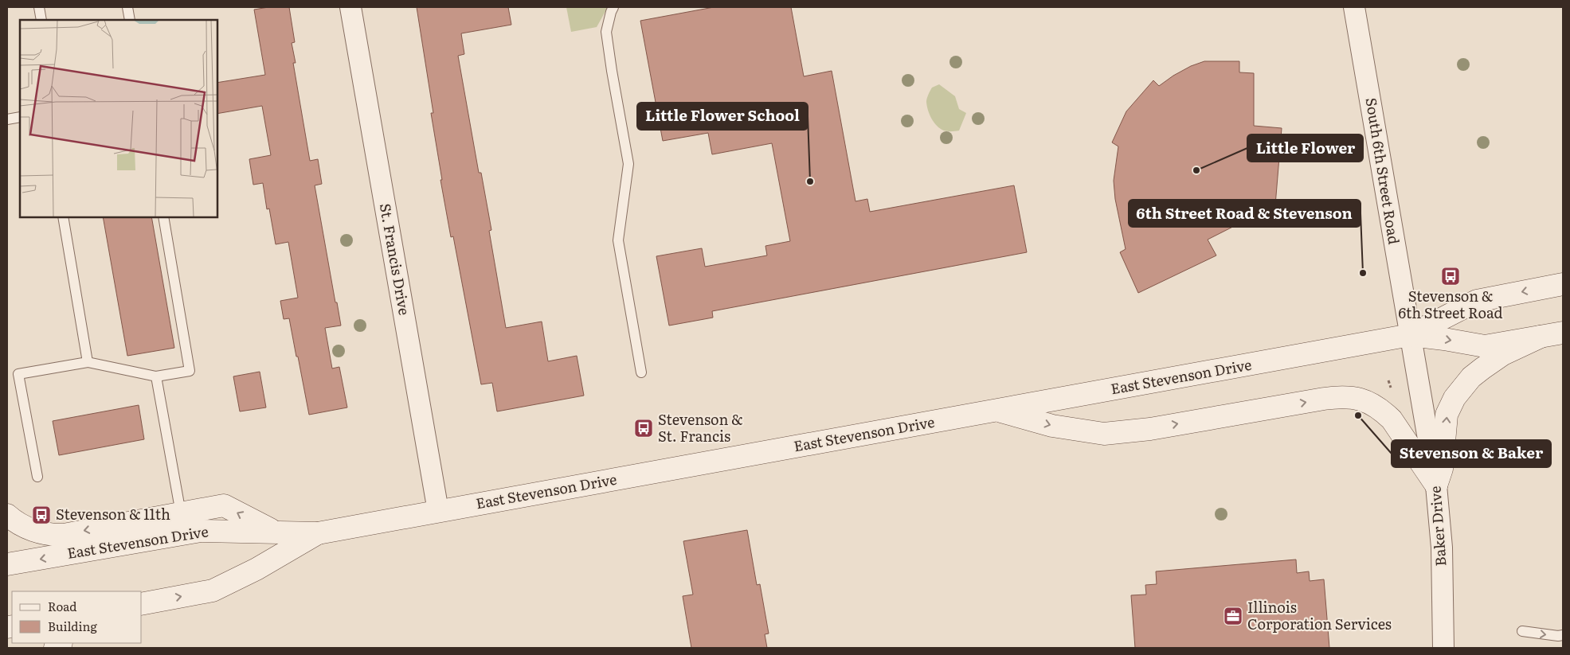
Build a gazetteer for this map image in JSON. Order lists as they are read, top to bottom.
{
  "streets": {
    "main road": ["East Stevenson Drive"],
    "street": ["South 6th Street Road", "St. Francis Drive", "Baker Drive"]
  },
  "crossings": [
    ["South 6th Street Road", "East Stevenson Drive"],
    ["South 6th Street Road", "Baker Drive"],
    ["St. Francis Drive", "East Stevenson Drive"],
    ["East Stevenson Drive", "Baker Drive"]
  ],
  "places": {
    "other": [
      "Little Flower",
      "Little Flower School",
      "6th Street Road & Stevenson",
      "Stevenson & Baker"
    ],
    "bus stop": ["Stevenson & 6th Street Road", "Stevenson & St. Francis", "Stevenson & 11th"],
    "office": ["Illinois Corporation Services"]
  },
  "legend": ["Road", "Building"]
}
